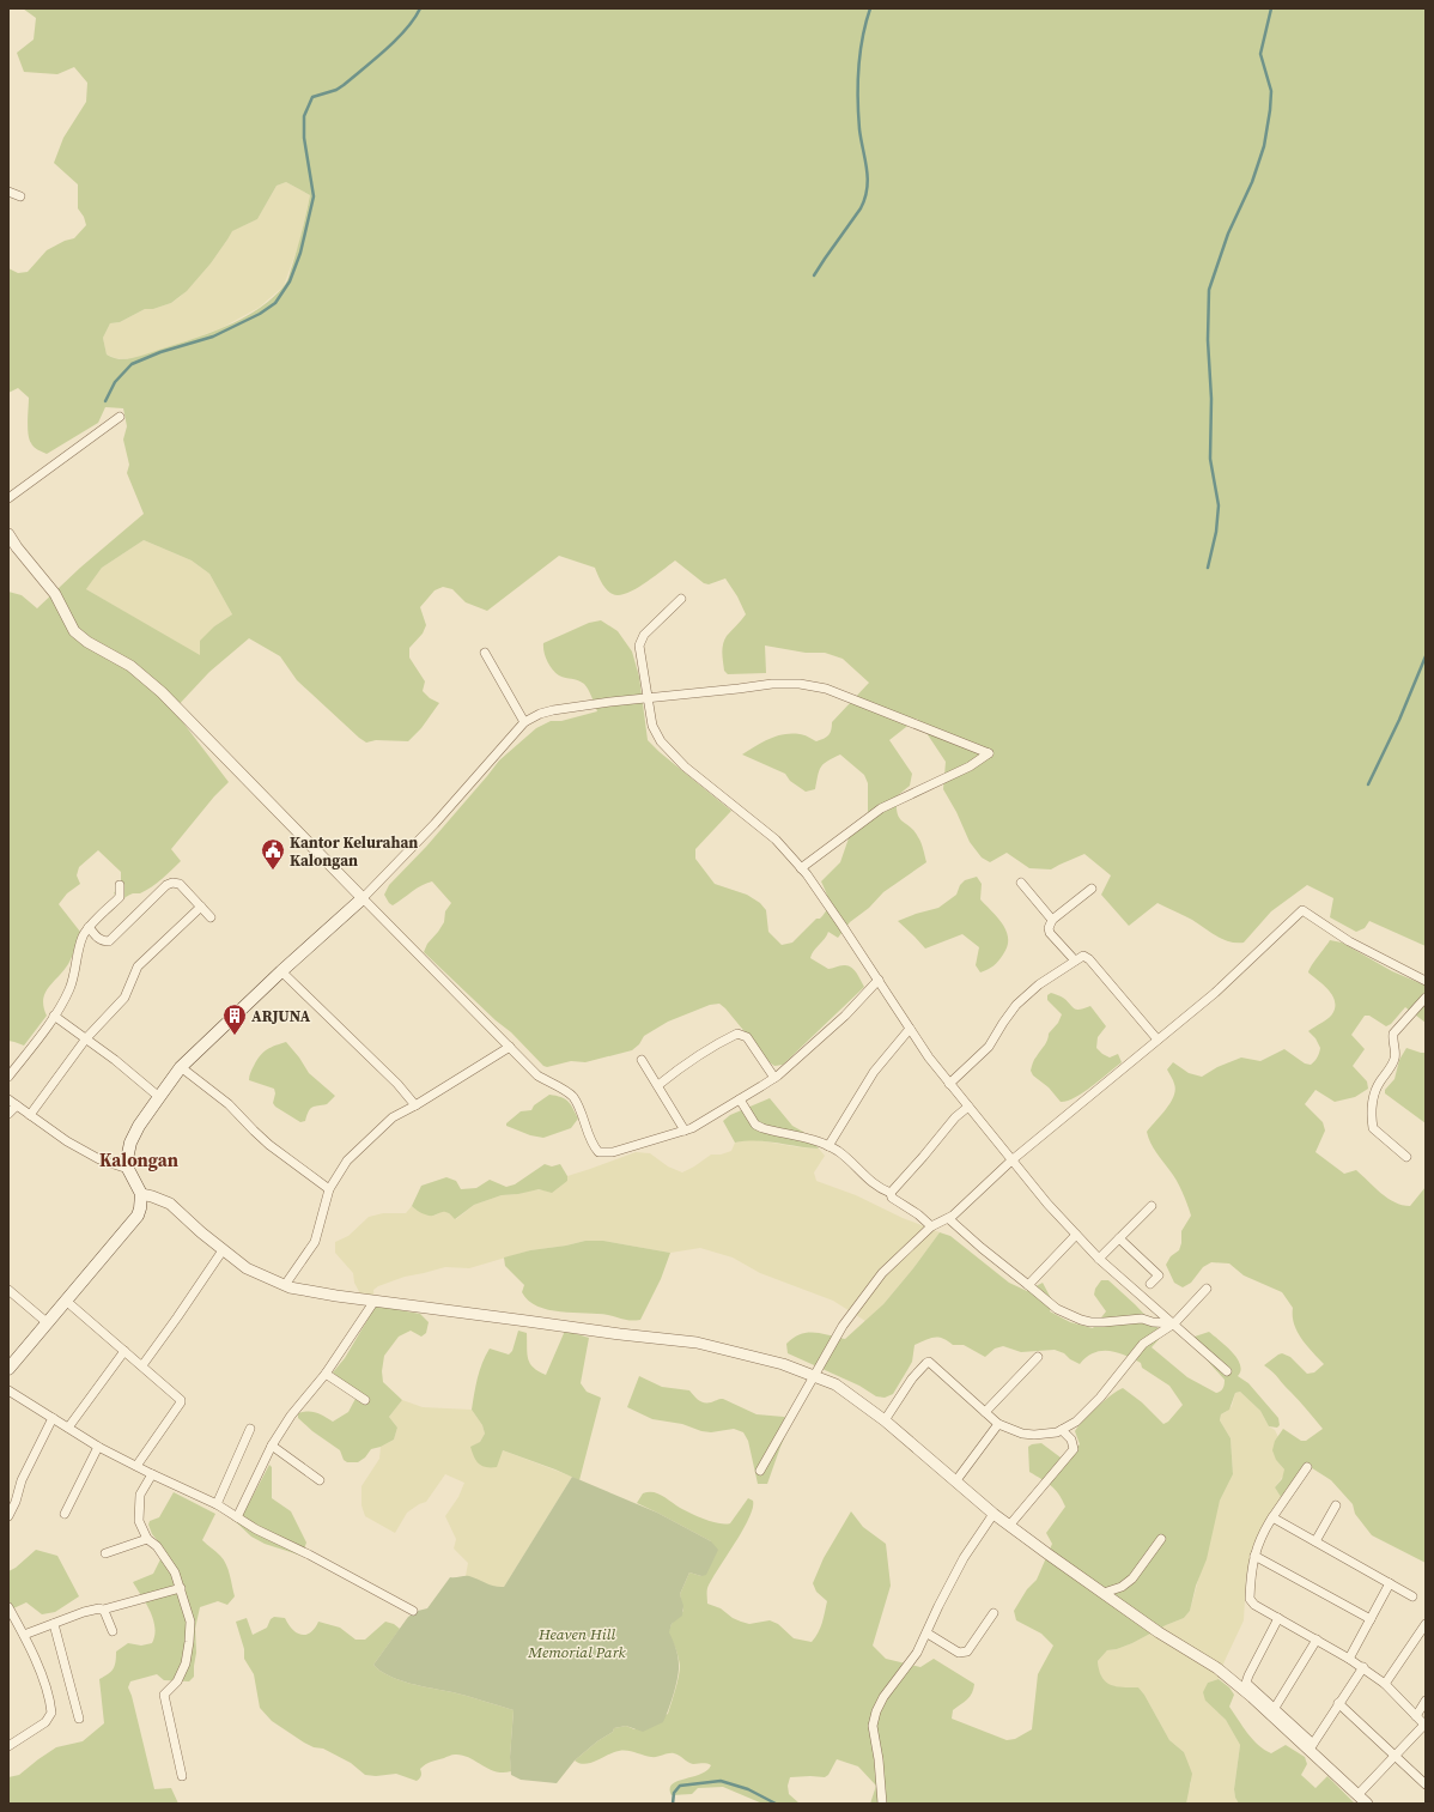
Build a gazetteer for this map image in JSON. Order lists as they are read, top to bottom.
{
  "districts": ["Kalongan"],
  "parks": ["Heaven Hill Memorial Park"],
  "places": {
    "public building": ["Kantor Kelurahan Kalongan"],
    "building": ["ARJUNA"]
  }
}
